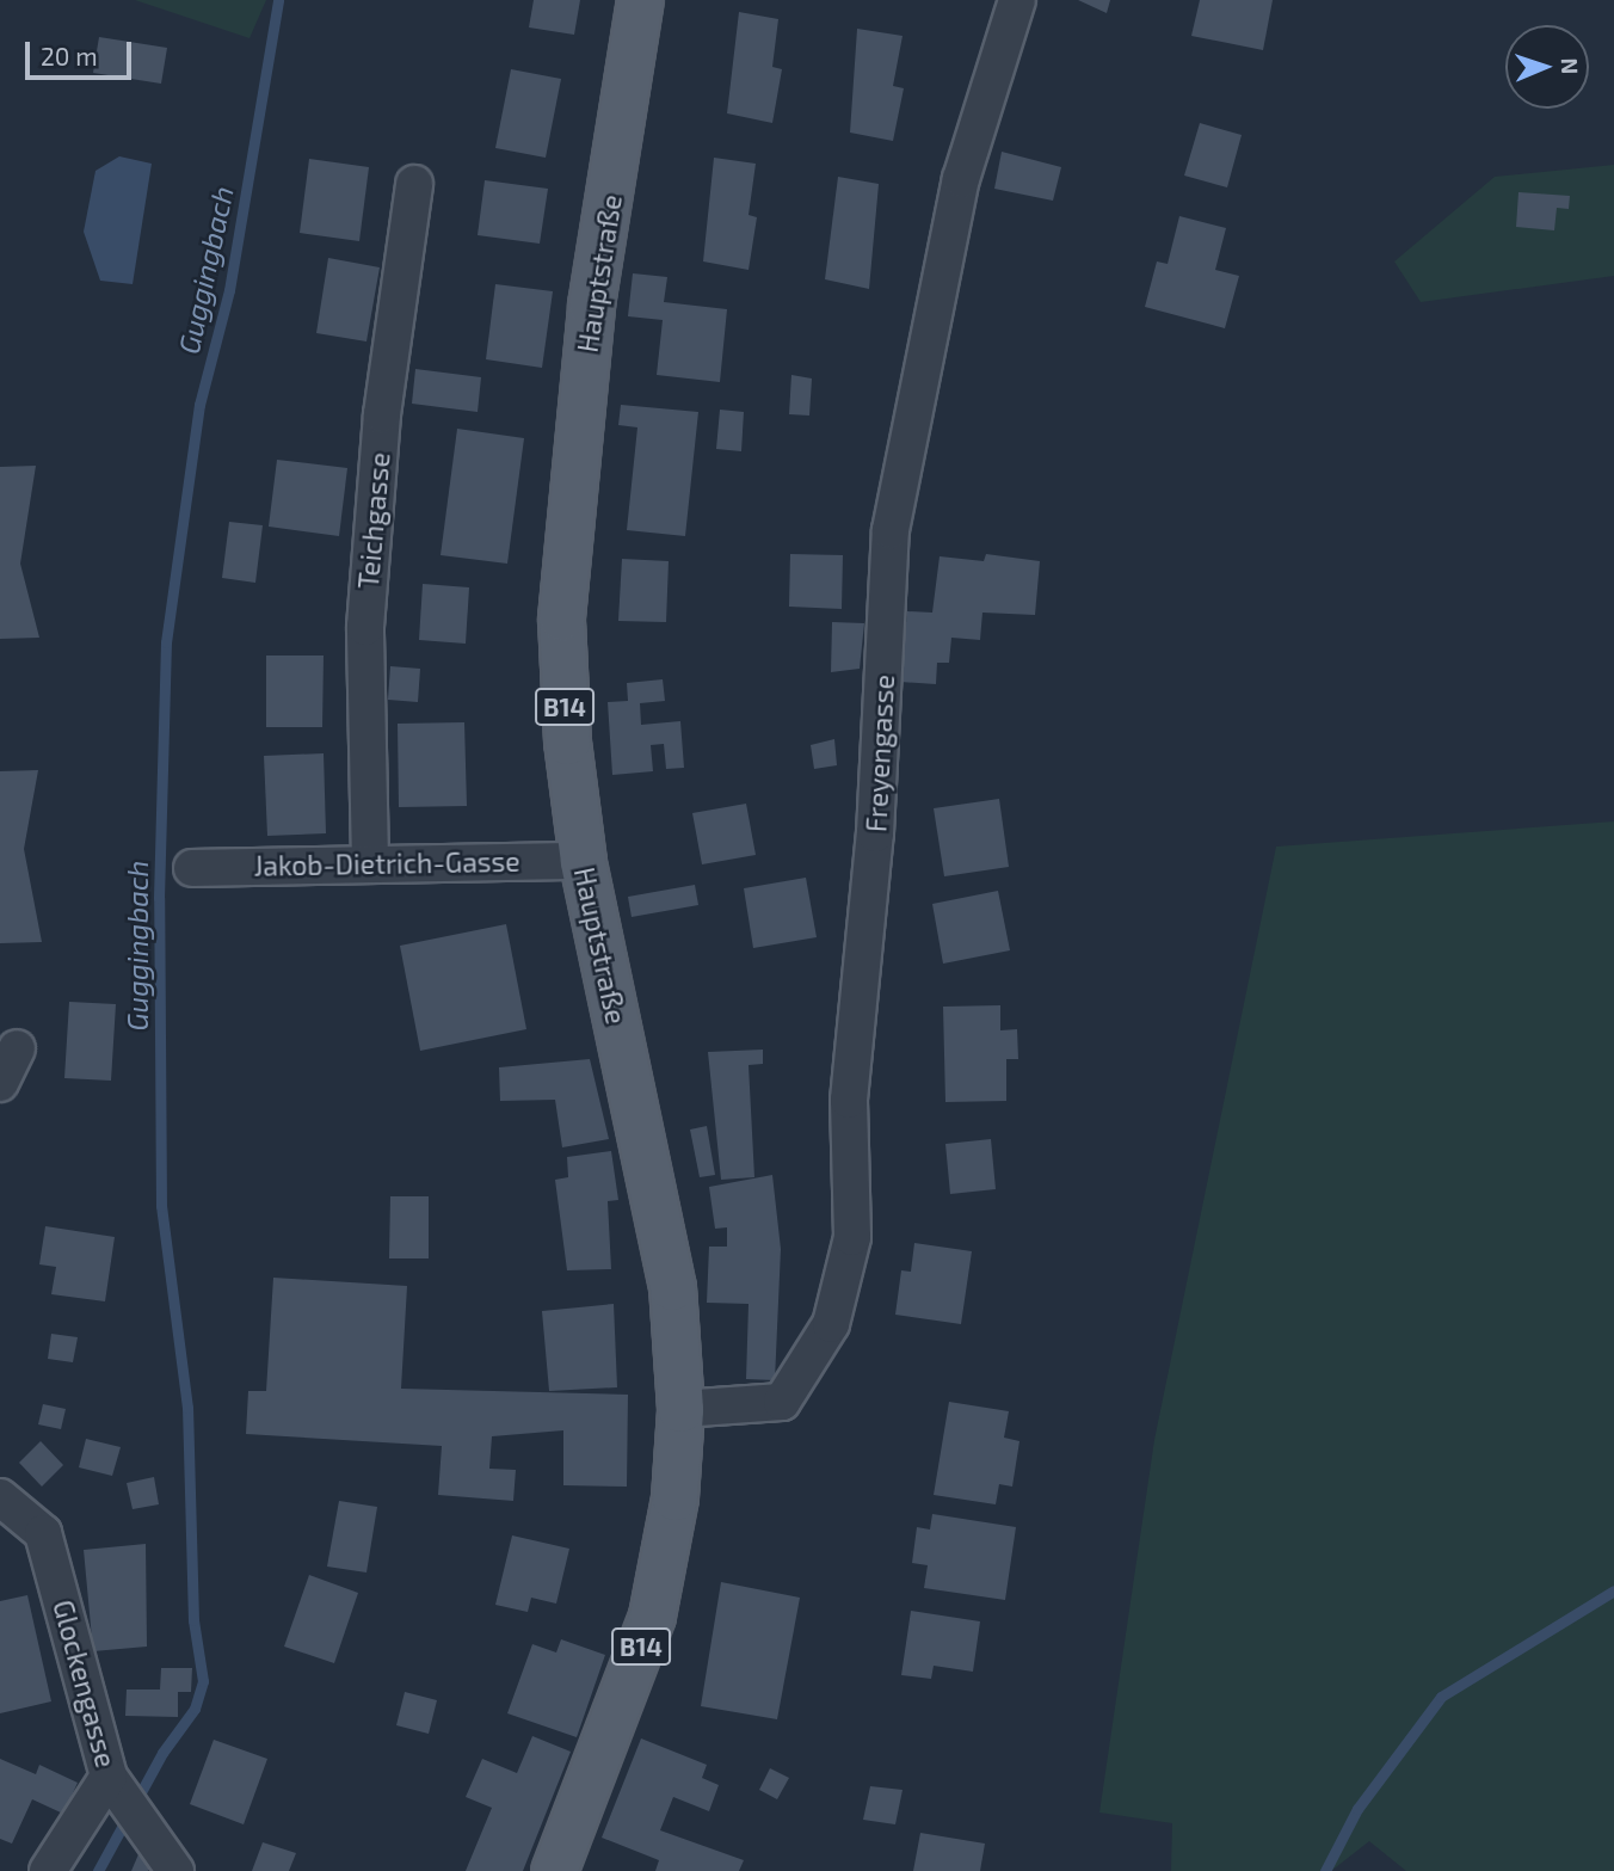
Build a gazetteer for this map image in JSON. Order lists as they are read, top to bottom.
{
  "streets": {
    "main road": ["Hauptstraße", "B14"],
    "street": [
      "Teichgasse",
      "Freyengasse",
      "Jakob-Dietrich-Gasse",
      "Glockengasse"
    ]
  },
  "crossings": [
    ["Hauptstraße", "Freyengasse"],
    ["Hauptstraße", "Jakob-Dietrich-Gasse"],
    ["Teichgasse", "Jakob-Dietrich-Gasse"]
  ],
  "water": ["Guggingbach"],
  "scale_bar": "20 m",
  "north": "right"
}
